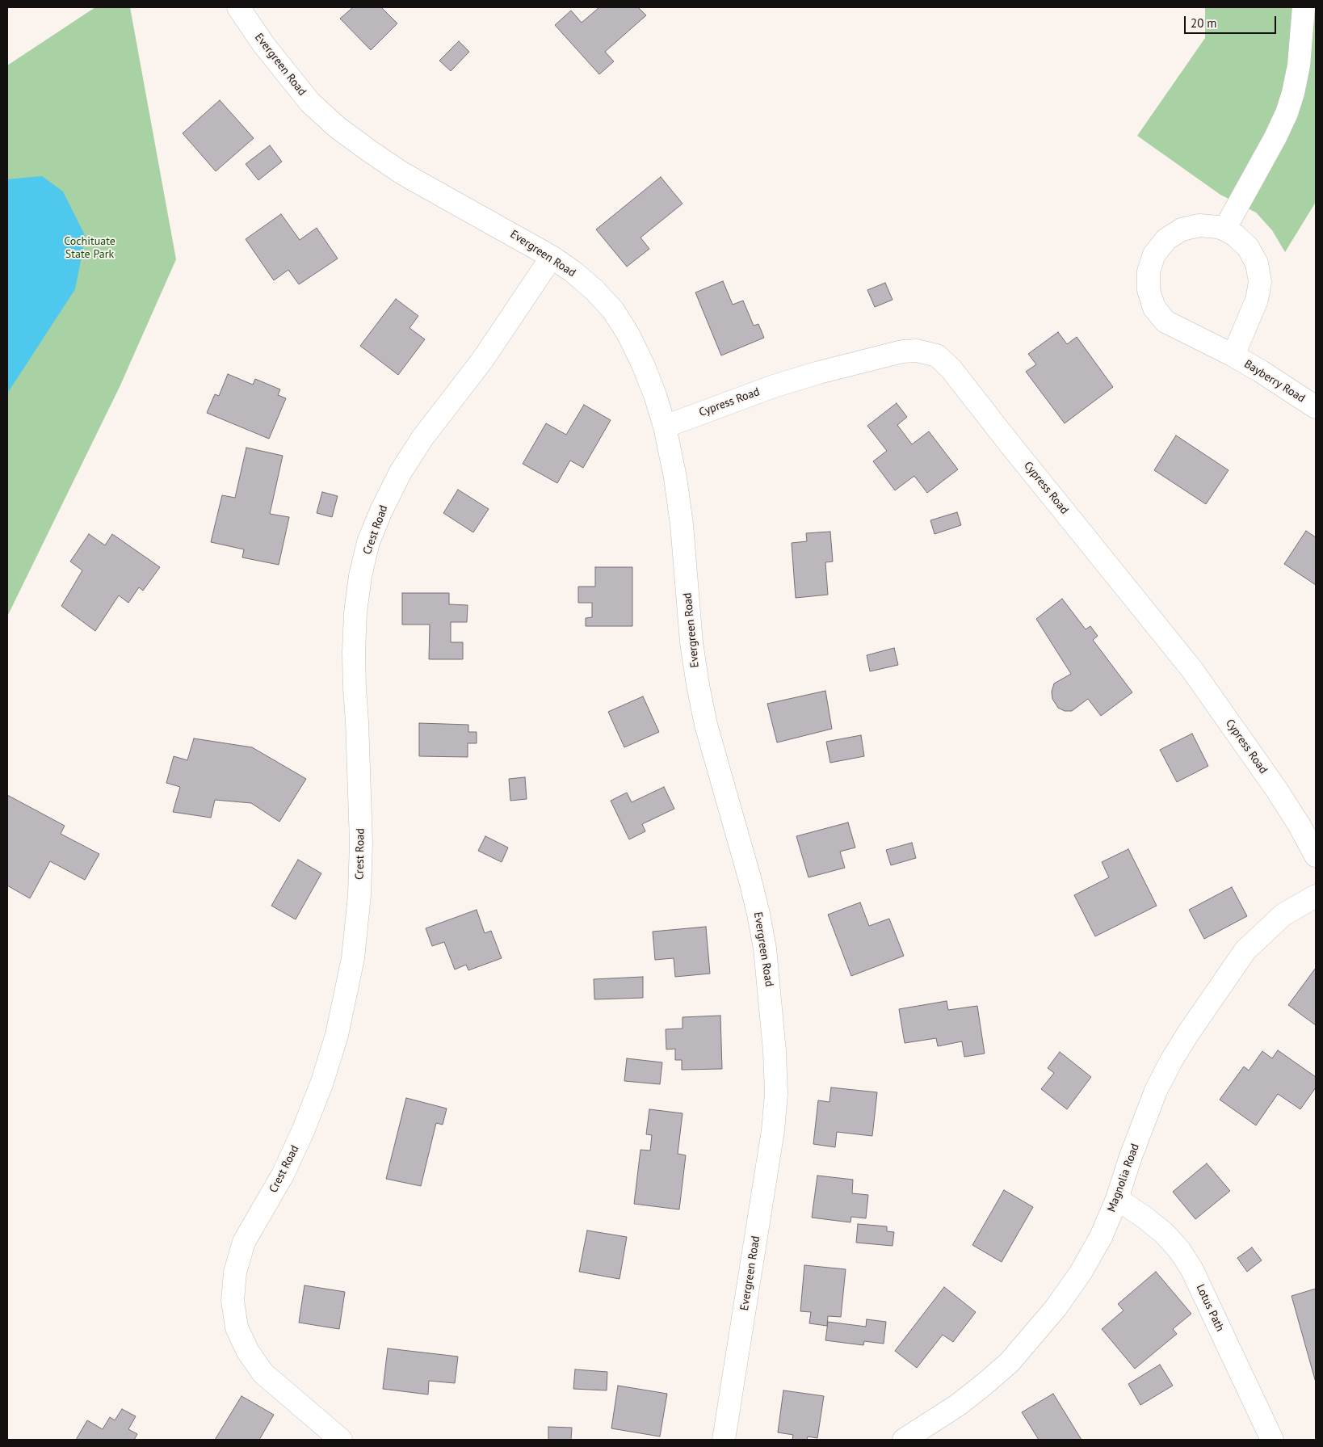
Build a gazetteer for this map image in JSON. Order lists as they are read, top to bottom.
{
  "streets": {
    "street": [
      "Evergreen Road",
      "Bayberry Road",
      "Cypress Road",
      "Crest Road",
      "Magnolia Road",
      "Lotus Path"
    ]
  },
  "crossings": [
    ["Evergreen Road", "Cypress Road"],
    ["Evergreen Road", "Crest Road"],
    ["Magnolia Road", "Lotus Path"]
  ],
  "parks": ["Cochituate State Park"],
  "scale_bar": "20 m"
}
